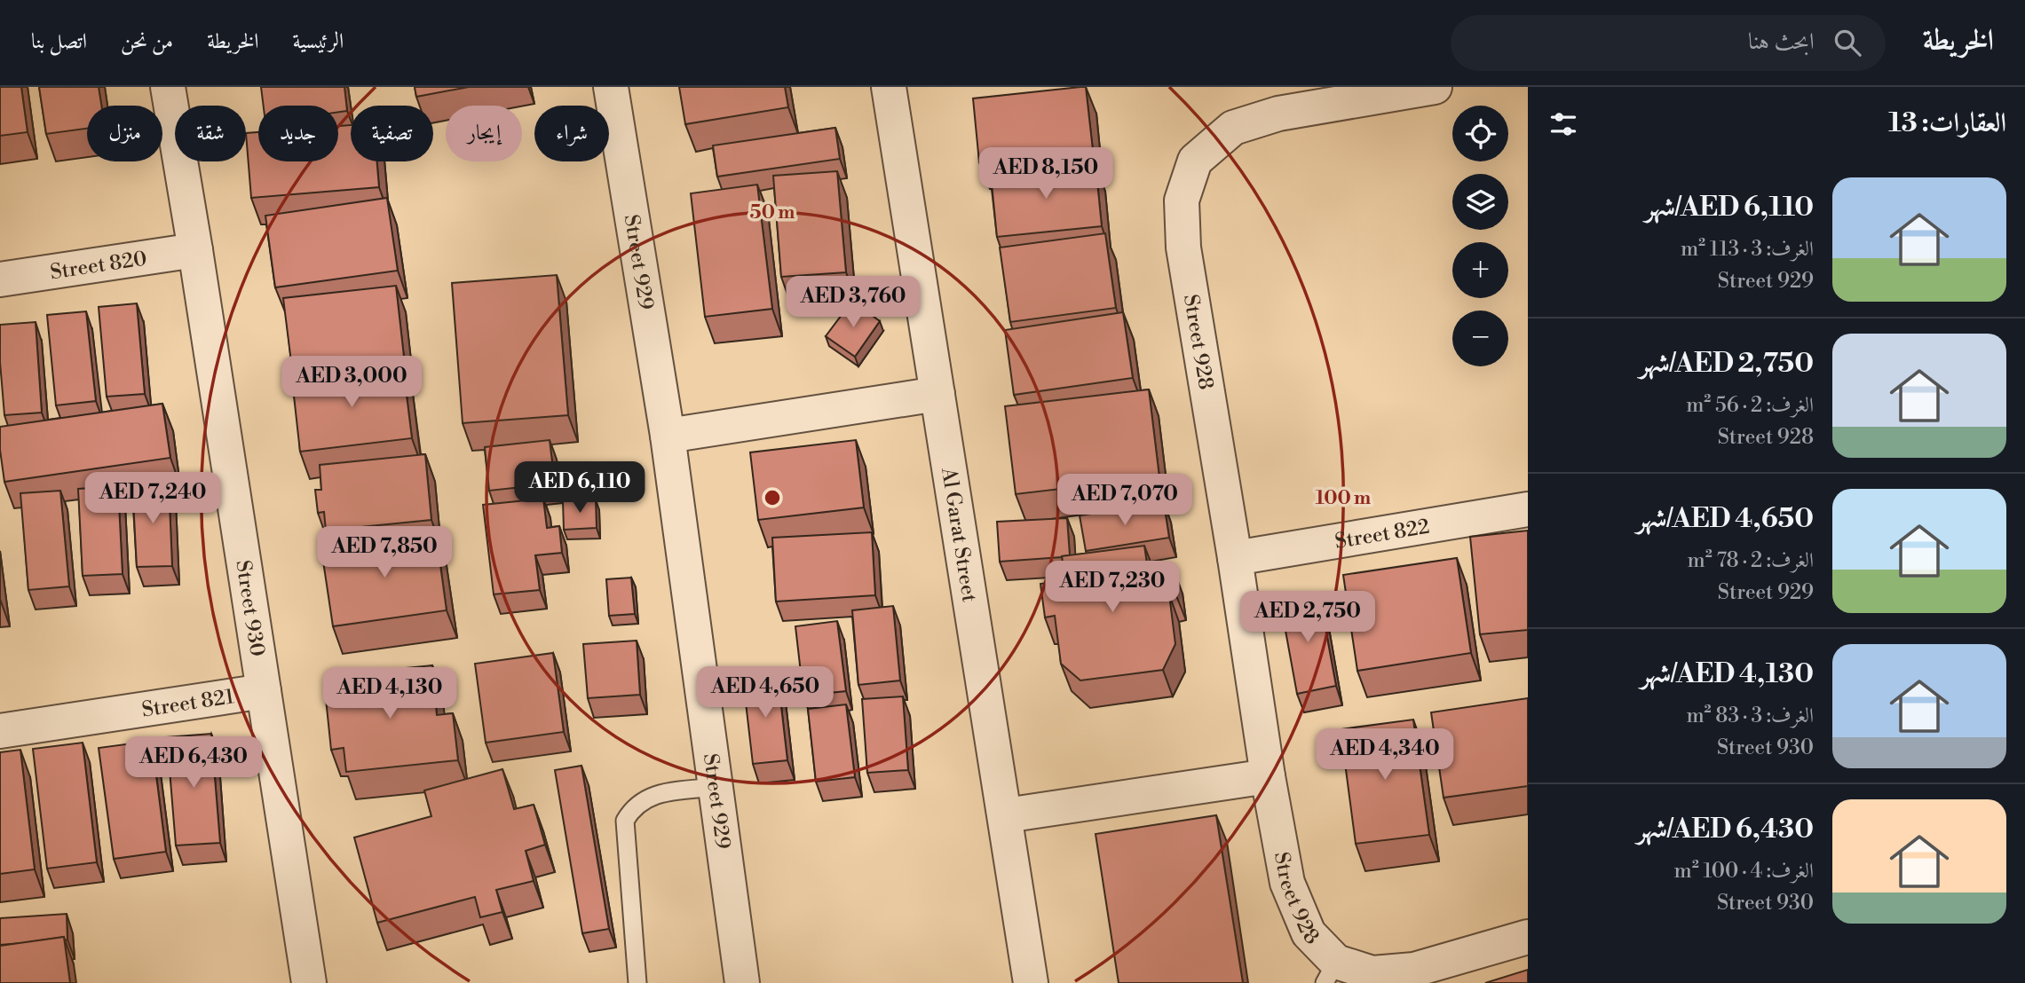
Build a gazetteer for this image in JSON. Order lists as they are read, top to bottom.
{
  "streets": {
    "street": [
      "Street 929",
      "Street 820",
      "Street 928",
      "Street 822",
      "Al Garat Street",
      "Street 930",
      "Street 821"
    ]
  },
  "crossings": [
    ["Street 820", "Street 930"],
    ["Street 928", "Street 822"],
    ["Street 930", "Street 821"]
  ],
  "page": {
    "header": "الخريطة",
    "search": "ابحث هنا",
    "nav": [
      "الرئيسية",
      "الخريطة",
      "من نحن",
      "اتصل بنا"
    ],
    "heading": "العقارات: 13",
    "map_buttons": ["+", "−"],
    "chip": [
      "شراء",
      "إيجار",
      "تصفية",
      "جديد",
      "شقة",
      "منزل"
    ],
    "price": [
      "AED 8,150",
      "AED 3,760",
      "AED 3,000",
      "AED 6,110",
      "AED 7,240",
      "AED 7,070",
      "AED 7,850",
      "AED 7,230",
      "AED 2,750",
      "AED 4,650",
      "AED 4,130",
      "AED 4,340",
      "AED 6,430"
    ],
    "list": [
      {
        "name": "AED 6,110/شهر",
        "note": "الغرف: 3 · 113 m² · Street 929"
      },
      {
        "name": "AED 2,750/شهر",
        "note": "الغرف: 2 · 56 m² · Street 928"
      },
      {
        "name": "AED 4,650/شهر",
        "note": "الغرف: 2 · 78 m² · Street 929"
      },
      {
        "name": "AED 4,130/شهر",
        "note": "الغرف: 3 · 83 m² · Street 930"
      },
      {
        "name": "AED 6,430/شهر",
        "note": "الغرف: 4 · 100 m² · Street 930"
      }
    ]
  },
  "rings": ["50 m", "100 m"]
}
